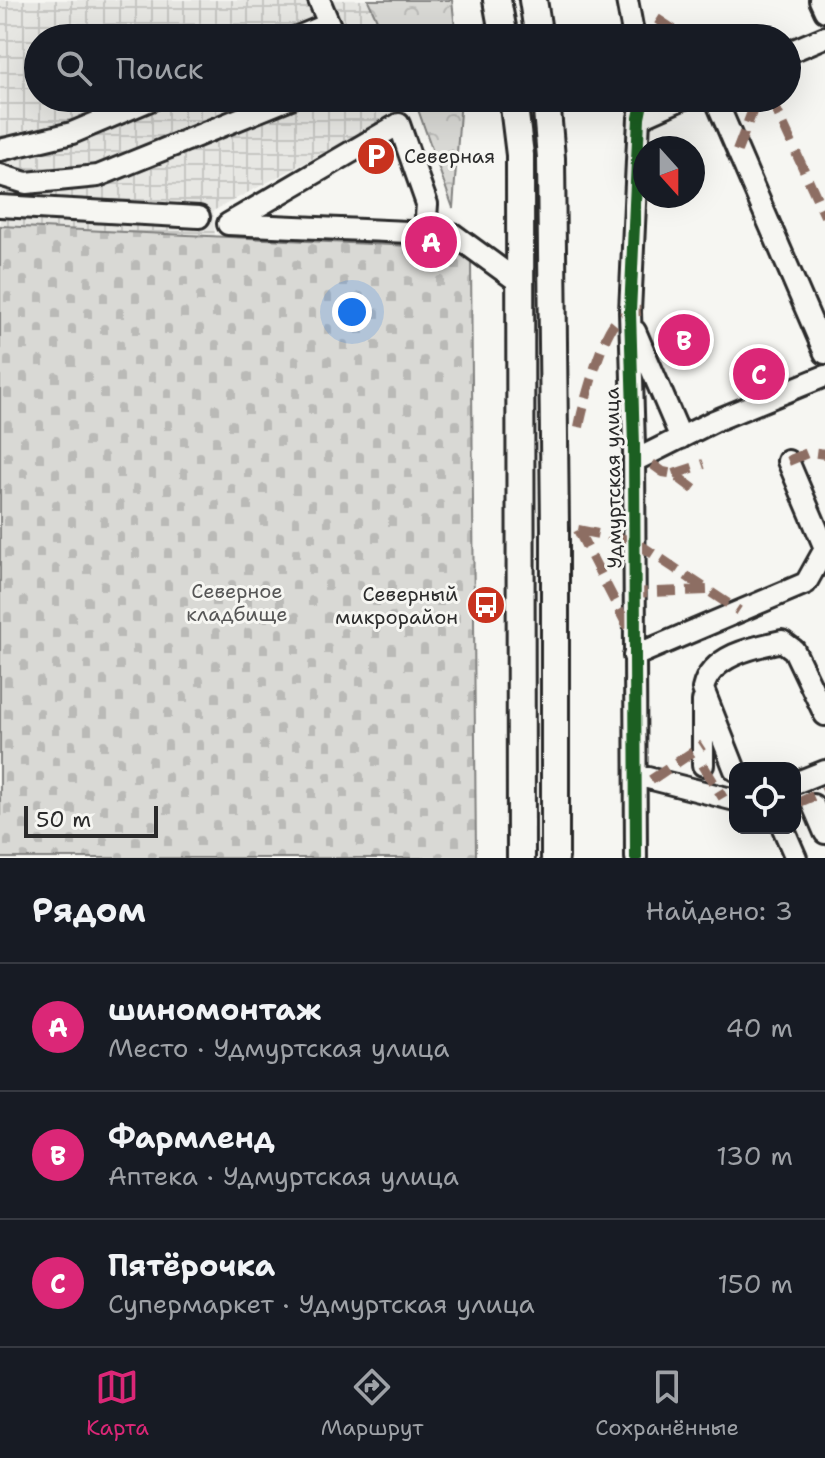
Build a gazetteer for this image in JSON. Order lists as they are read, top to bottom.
{
  "streets": {
    "street": ["Удмуртская улица"]
  },
  "parks": ["Северное кладбище"],
  "places": {
    "parking": ["Северная"],
    "bus stop": ["Северный микрорайон"]
  },
  "scale_bar": "50 m",
  "north": "bottom",
  "page": {
    "search": "Поиск",
    "pins": ["A", "B", "C"],
    "scale": "50 m",
    "heading": ["Рядом", "Найдено: 3"],
    "list": [
      {
        "mark": "A",
        "name": "шиномонтаж",
        "note": "Место · Удмуртская улица",
        "value": "40 m"
      },
      {
        "mark": "B",
        "name": "Фармленд",
        "note": "Аптека · Удмуртская улица",
        "value": "130 m"
      },
      {
        "mark": "C",
        "name": "Пятёрочка",
        "note": "Супермаркет · Удмуртская улица",
        "value": "150 m"
      }
    ],
    "nav": ["Карта", "Маршрут", "Сохранённые"]
  }
}
